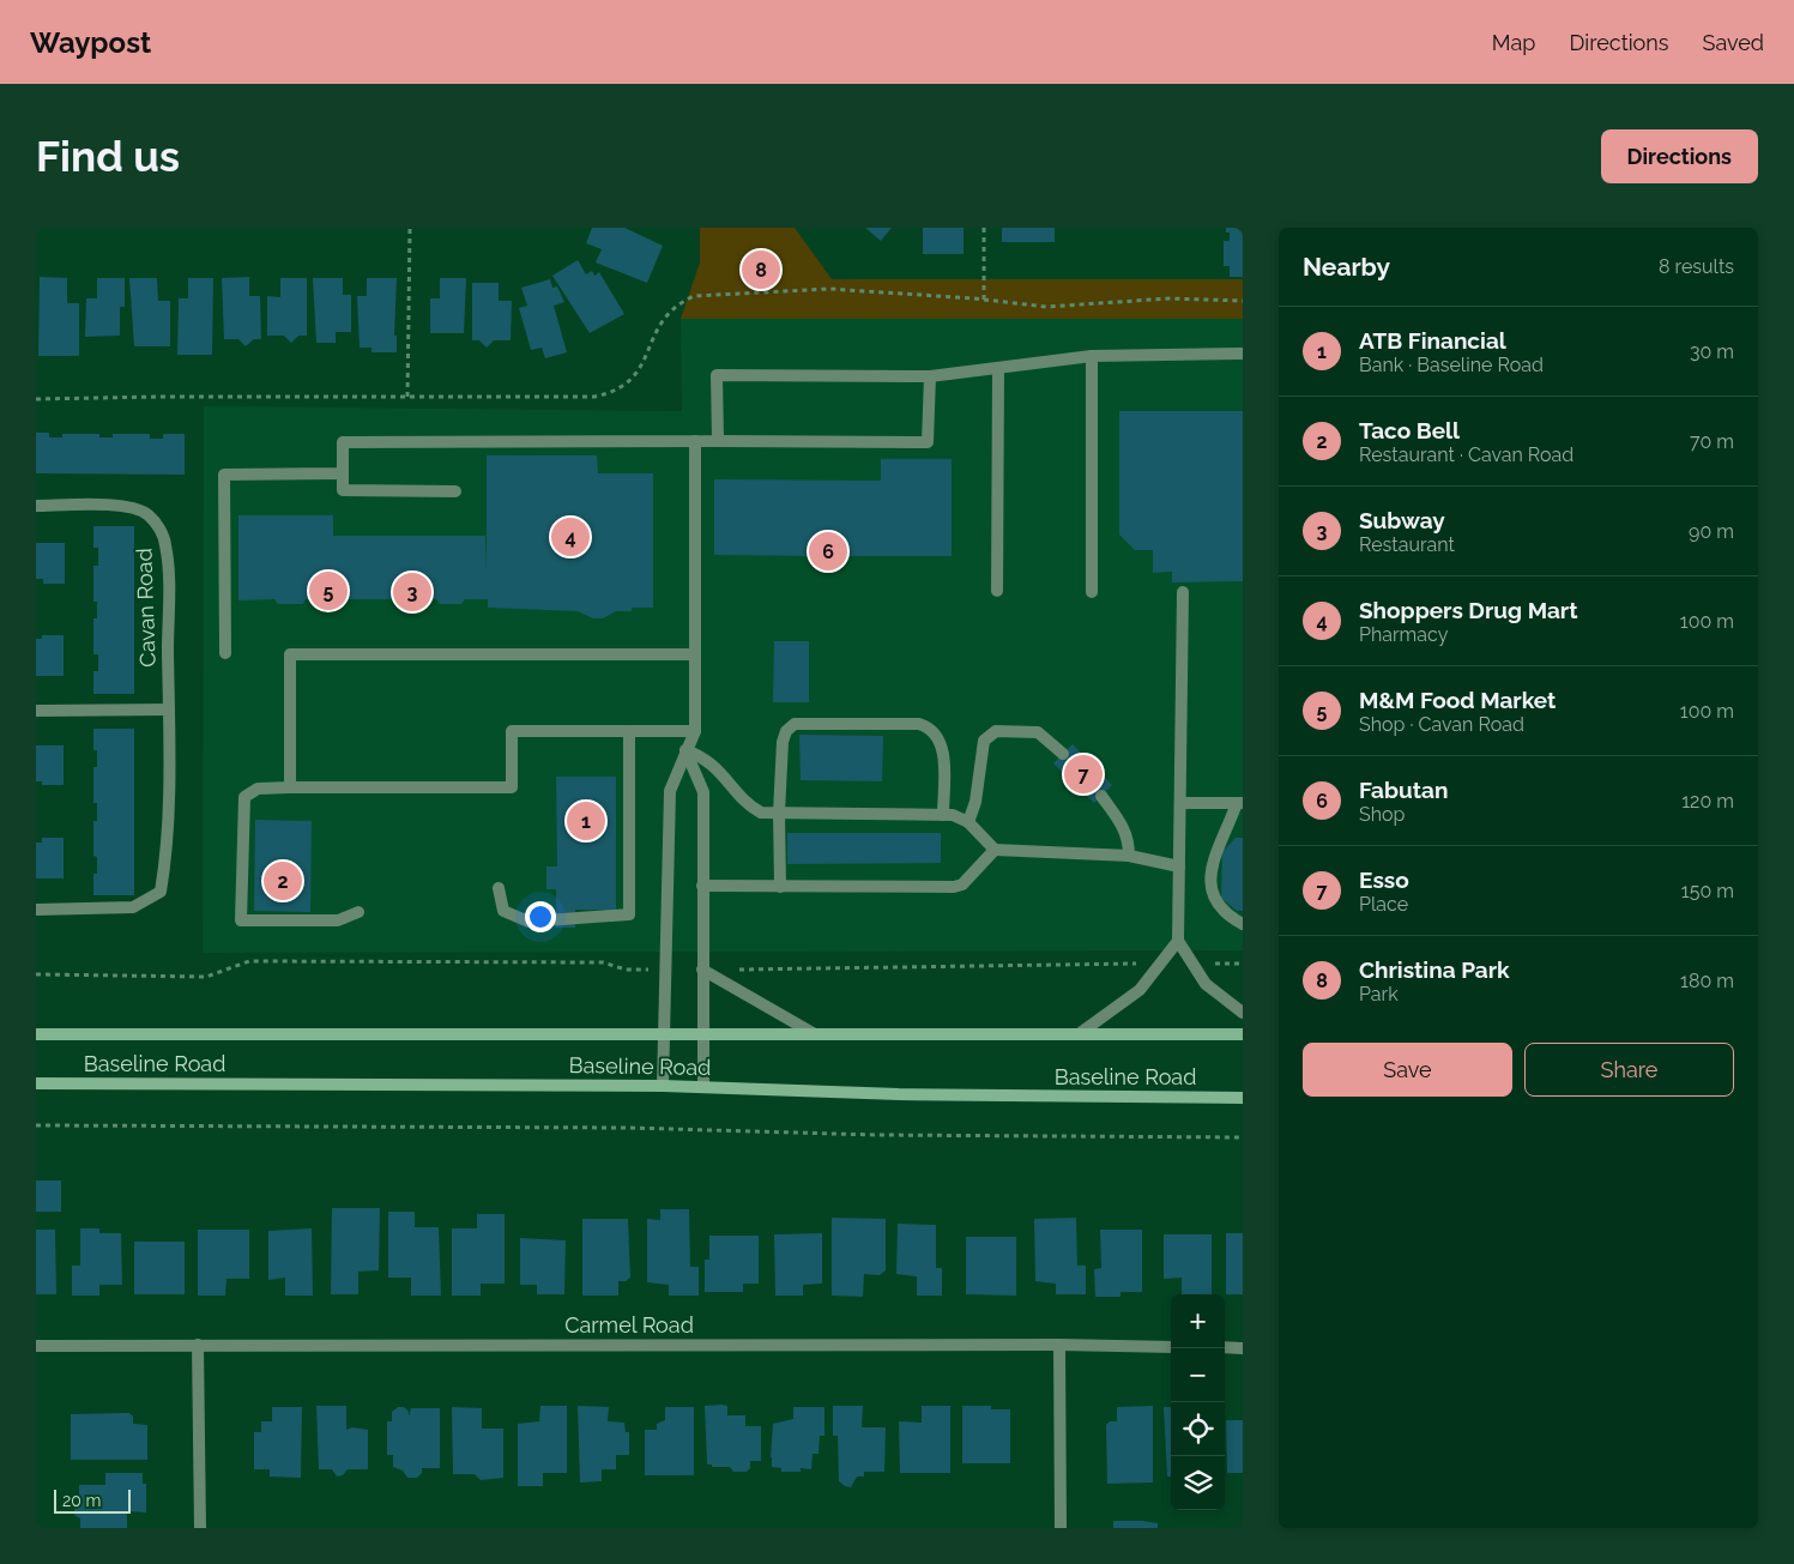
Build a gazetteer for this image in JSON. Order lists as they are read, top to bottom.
{
  "streets": {
    "main road": ["Baseline Road"],
    "street": ["Cavan Road", "Carmel Road"]
  },
  "scale_bar": "20 m",
  "page": {
    "header": "Waypost",
    "nav": ["Map", "Directions", "Saved"],
    "buttons": [
      "Directions",
      ["Save", "Share"]
    ],
    "title": "Find us",
    "heading": ["Nearby", "8 results"],
    "pins": [
      "8",
      "4",
      "6",
      "5",
      "3",
      "7",
      "1",
      "2"
    ],
    "list": [
      {
        "mark": "1",
        "name": "ATB Financial",
        "note": "Bank · Baseline Road",
        "value": "30 m"
      },
      {
        "mark": "2",
        "name": "Taco Bell",
        "note": "Restaurant · Cavan Road",
        "value": "70 m"
      },
      {
        "mark": "3",
        "name": "Subway",
        "note": "Restaurant",
        "value": "90 m"
      },
      {
        "mark": "4",
        "name": "Shoppers Drug Mart",
        "note": "Pharmacy",
        "value": "100 m"
      },
      {
        "mark": "5",
        "name": "M&M Food Market",
        "note": "Shop · Cavan Road",
        "value": "100 m"
      },
      {
        "mark": "6",
        "name": "Fabutan",
        "note": "Shop",
        "value": "120 m"
      },
      {
        "mark": "7",
        "name": "Esso",
        "note": "Place",
        "value": "150 m"
      },
      {
        "mark": "8",
        "name": "Christina Park",
        "note": "Park",
        "value": "180 m"
      }
    ],
    "map_buttons": ["+", "−"],
    "scale": "20 m"
  }
}
